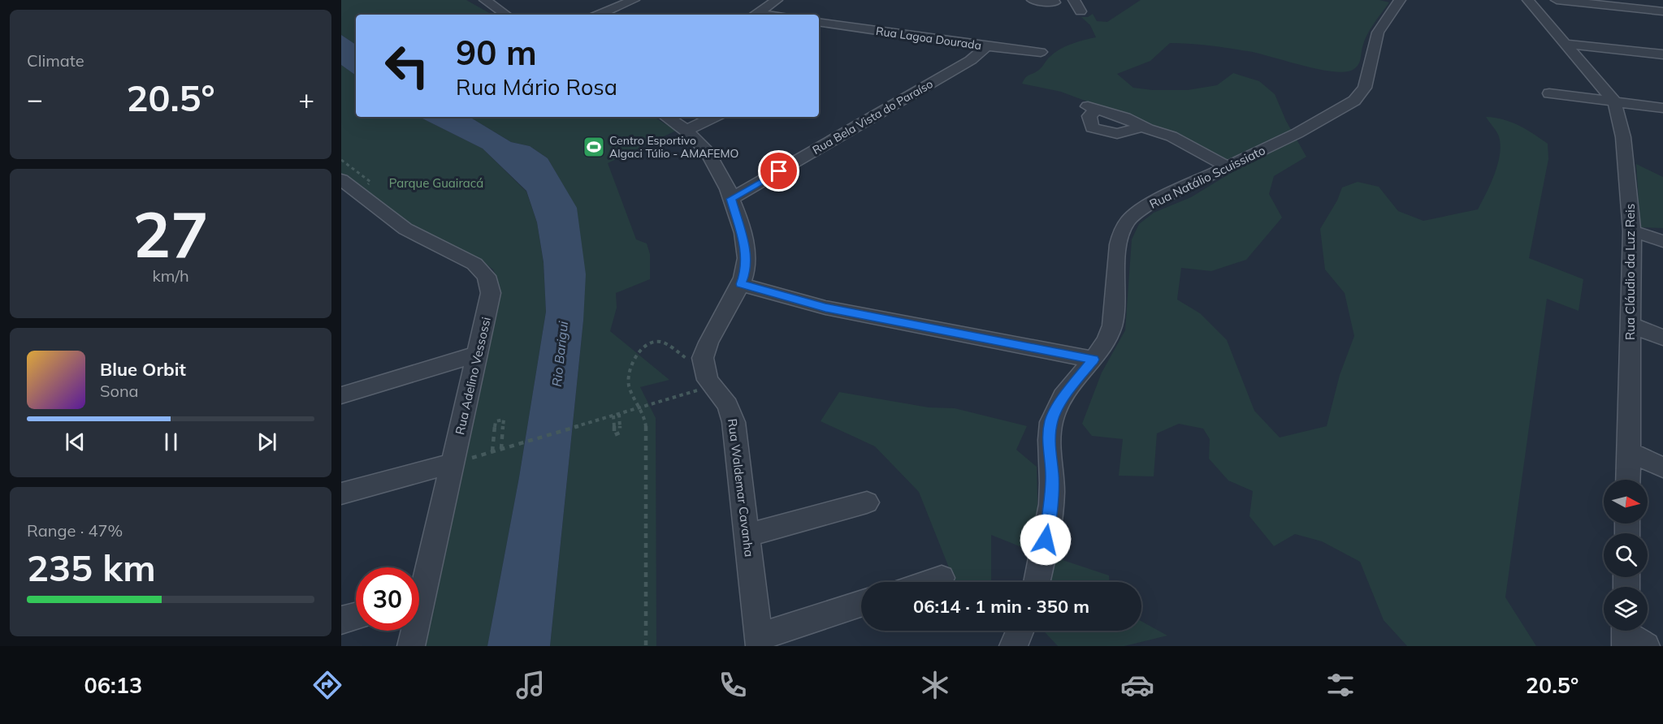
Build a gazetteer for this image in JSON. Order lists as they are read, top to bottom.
{
  "streets": {
    "street": [
      "Rua Lagoa Dourada",
      "Rua Bela Vista do Paraíso",
      "Rua Natálio Scuissiato",
      "Rua Cláudio da Luz Reis",
      "Rua Adelino Vessossi",
      "Rua Waldemar Cavanha"
    ]
  },
  "crossings": [
    ["Rua Lagoa Dourada", "Rua Bela Vista do Paraíso"]
  ],
  "water": ["Rio Barigui"],
  "parks": ["Parque Guairacá"],
  "places": {
    "sports": ["Centro Esportivo Algaci Túlio - AMAFEMO"]
  },
  "north": "right",
  "page": {
    "tile": [
      "Climate",
      ["27", "km/h"],
      ["Range · 47%", "235 km"]
    ],
    "turn": ["90 m", "Rua Mário Rosa"],
    "heat": ["−", "20.5°", "+"],
    "song": ["Blue Orbit", "Sona"],
    "limit": "30",
    "trip": "06:14 · 1 min · 350 m",
    "tabs": ["06:13", "20.5°"]
  }
}
